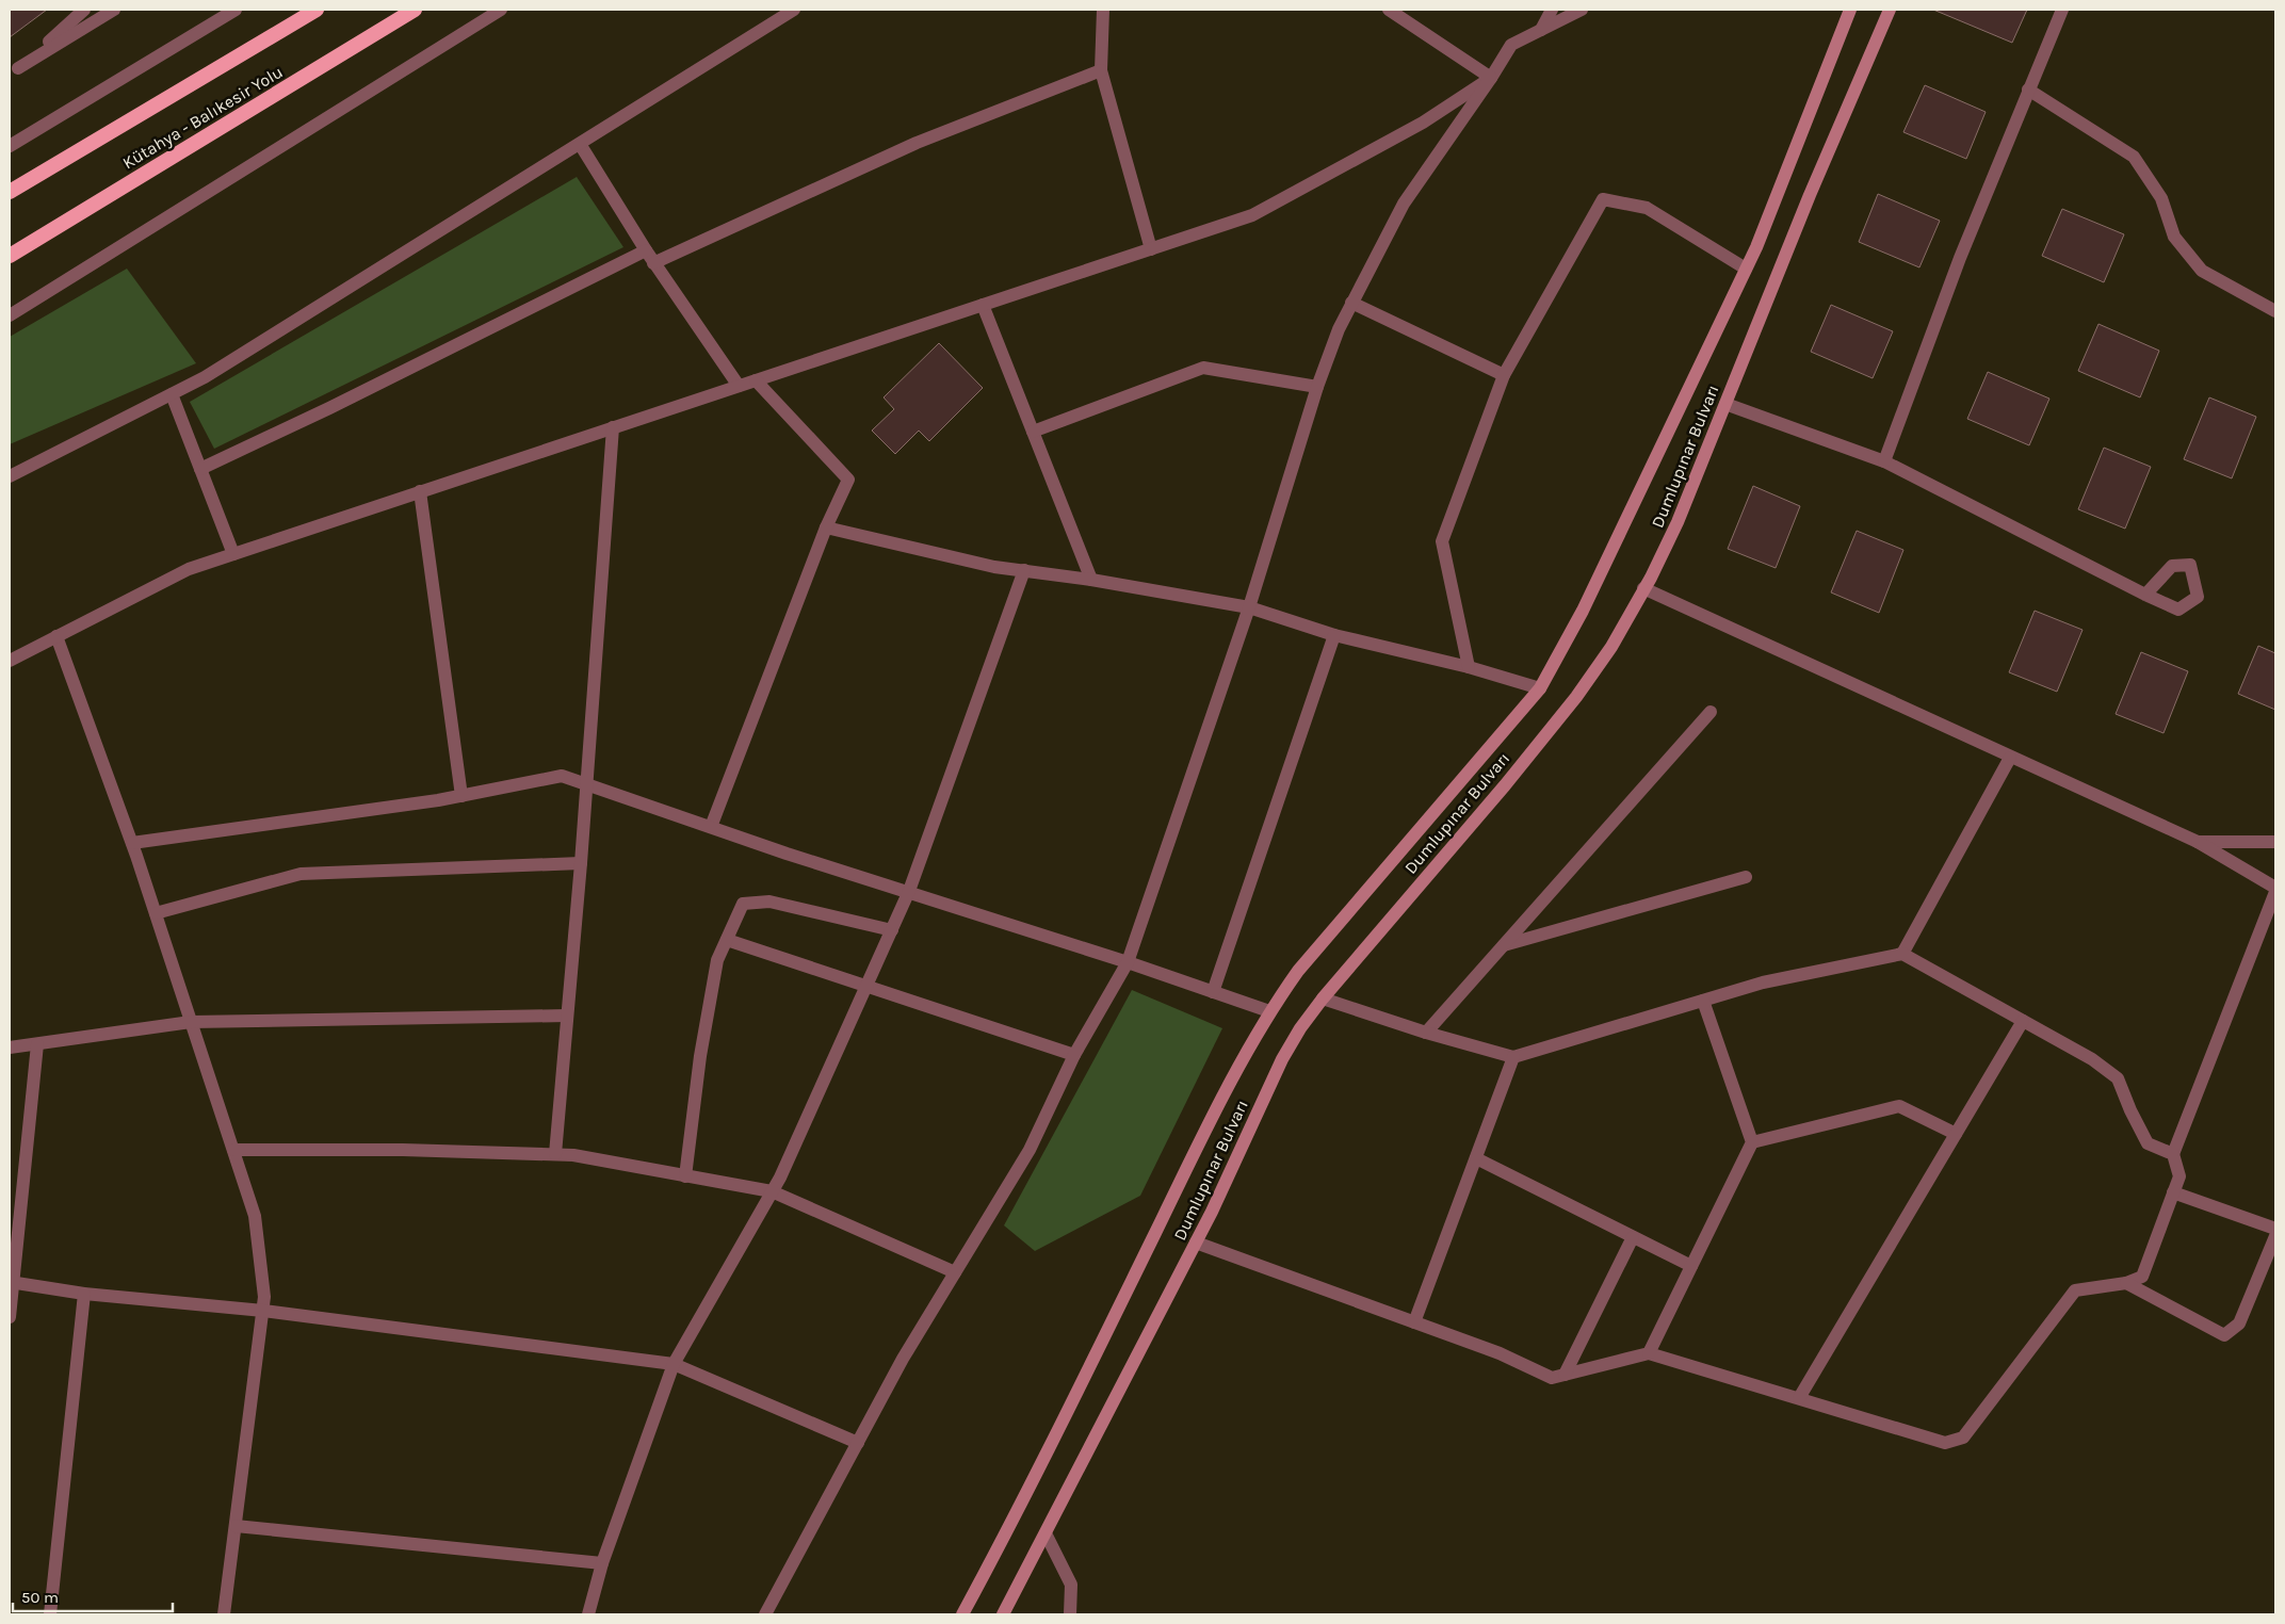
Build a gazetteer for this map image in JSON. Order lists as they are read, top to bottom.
{
  "streets": {
    "highway": ["Kütahya - Balıkesir Yolu"],
    "main road": ["Dumlupınar Bulvarı"]
  },
  "scale_bar": "50 m"
}
